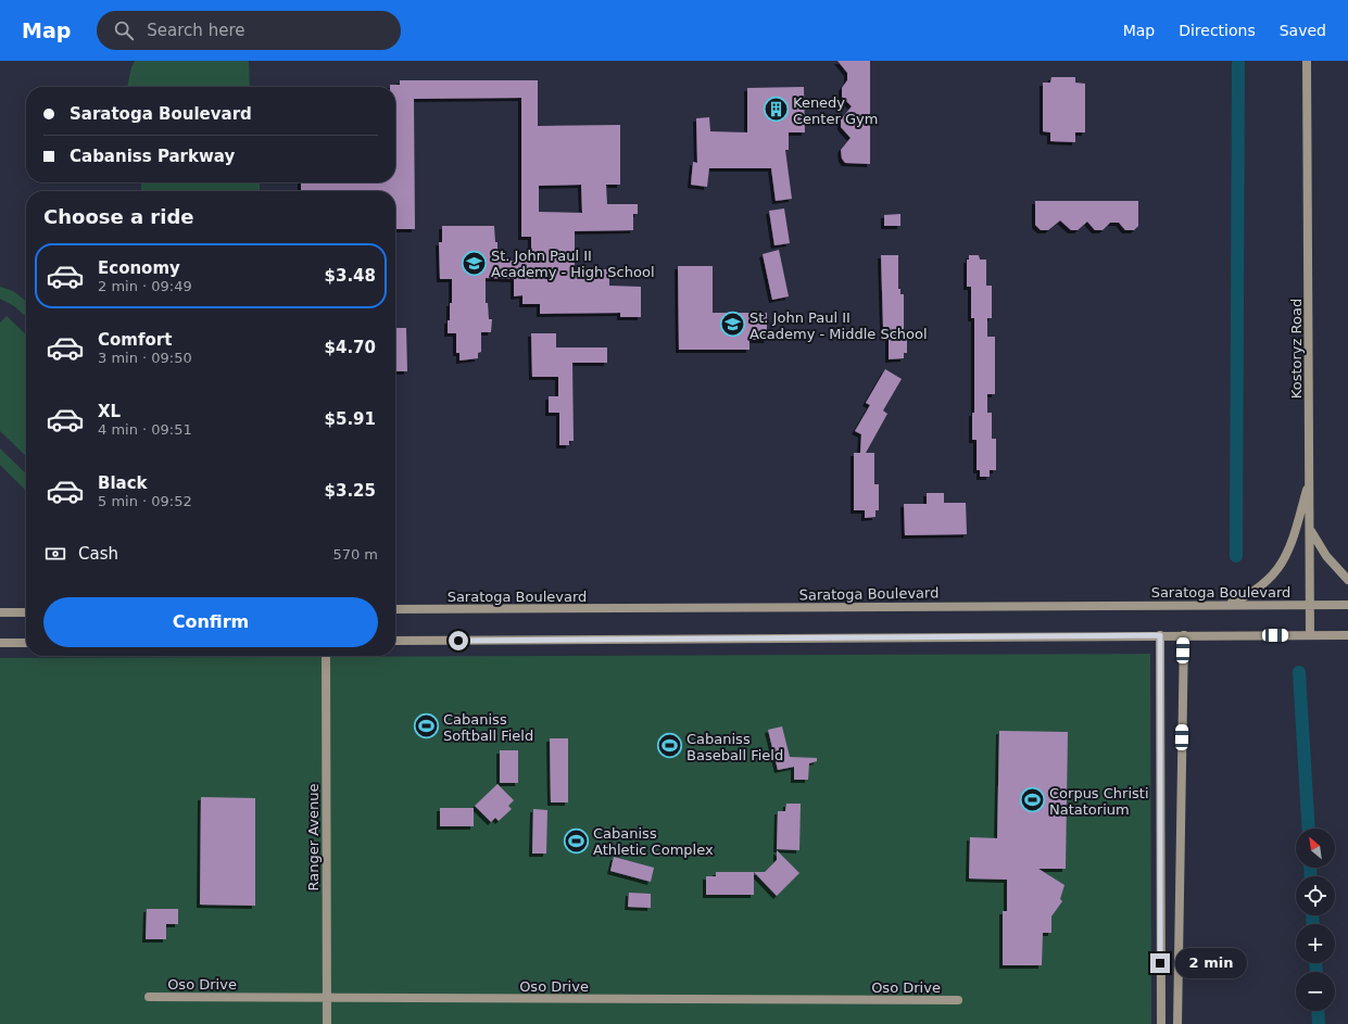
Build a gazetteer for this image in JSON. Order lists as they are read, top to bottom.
{
  "streets": {
    "main road": [
      "Kostoryz Road",
      "Saratoga Boulevard",
      "Ranger Avenue",
      "Oso Drive"
    ]
  },
  "crossings": [
    ["Kostoryz Road", "Saratoga Boulevard"],
    ["Ranger Avenue", "Oso Drive"]
  ],
  "places": {
    "building": ["Kenedy Center Gym"],
    "school or university": ["St. John Paul II Academy - High School", "St. John Paul II Academy - Middle School"],
    "sports": [
      "Cabaniss Softball Field",
      "Cabaniss Baseball Field",
      "Corpus Christi Natatorium",
      "Cabaniss Athletic Complex"
    ]
  },
  "north": "top left",
  "page": {
    "header": "Map",
    "search": "Search here",
    "nav": ["Map", "Directions", "Saved"],
    "banner": ["Saratoga Boulevard", "Cabaniss Parkway"],
    "heading": "Choose a ride",
    "list": [
      {
        "name": "Economy",
        "note": "2 min · 09:49",
        "value": "$3.48"
      },
      {
        "name": "Comfort",
        "note": "3 min · 09:50",
        "value": "$4.70"
      },
      {
        "name": "XL",
        "note": "4 min · 09:51",
        "value": "$5.91"
      },
      {
        "name": "Black",
        "note": "5 min · 09:52",
        "value": "$3.25"
      }
    ],
    "pay": ["Cash", "570 m"],
    "buttons": "Confirm",
    "map_buttons": ["+", "−"],
    "bubble": "2 min"
  }
}
